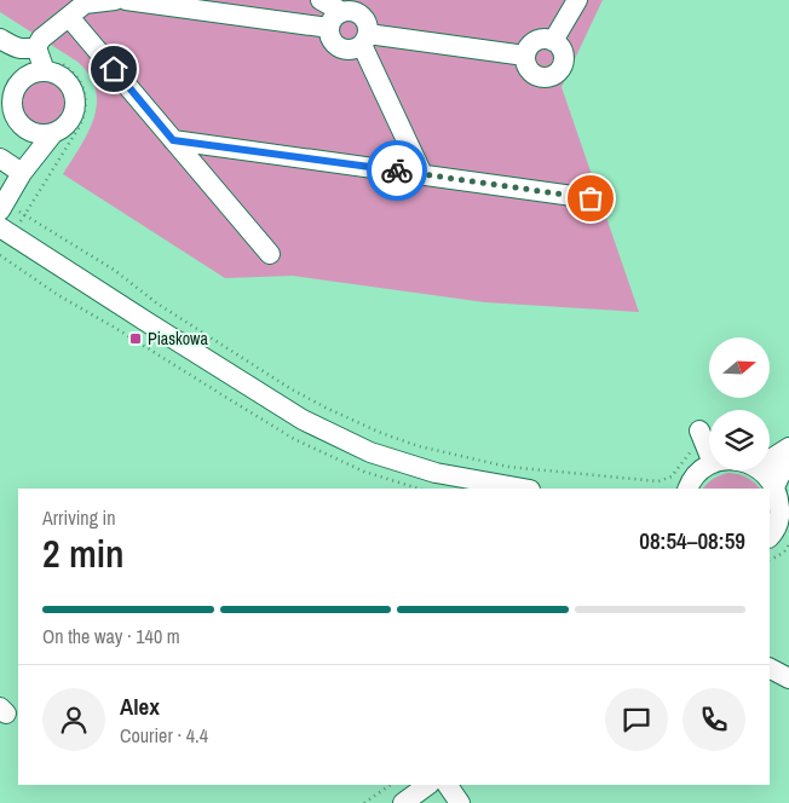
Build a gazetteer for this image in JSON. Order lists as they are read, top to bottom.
{
  "places": {
    "transit": ["Piaskowa"]
  },
  "north": "right",
  "page": {
    "heading": ["2 min", "Arriving in", "08:54–08:59"],
    "panel": ["Alex", "Courier · 4.4"],
    "bar": "On the way · 140 m"
  }
}
